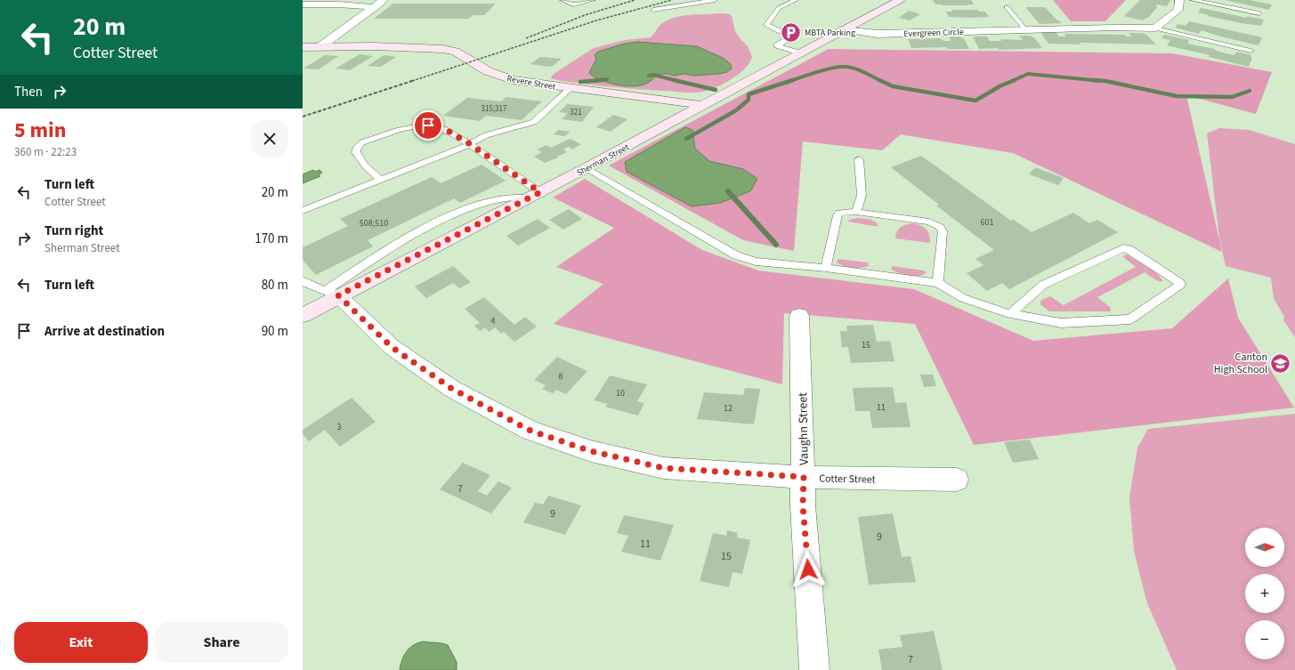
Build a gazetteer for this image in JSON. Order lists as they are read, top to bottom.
{
  "streets": {
    "main road": ["Revere Street", "Sherman Street"],
    "street": ["Evergreen Circle", "Vaughn Street", "Cotter Street"]
  },
  "crossings": [
    ["Evergreen Circle", "Sherman Street"],
    ["Revere Street", "Sherman Street"],
    ["Sherman Street", "Cotter Street"],
    ["Vaughn Street", "Cotter Street"]
  ],
  "places": {
    "parking": ["MBTA Parking"],
    "school or university": ["Canton High School"]
  },
  "house_numbers": [
    "315;317",
    "321",
    "601",
    "508;510",
    "4",
    "15",
    "8",
    "10",
    "11",
    "12",
    "3",
    "7",
    "9",
    "9",
    "11",
    "15",
    "7"
  ],
  "north": "right",
  "page": {
    "turn": ["20 m", "Cotter Street"],
    "then": "Then",
    "heading": ["5 min", "360 m · 22:23"],
    "list": [
      {
        "name": "Turn left",
        "note": "Cotter Street",
        "value": "20 m"
      },
      {
        "name": "Turn right",
        "note": "Sherman Street",
        "value": "170 m"
      },
      {
        "name": "Turn left",
        "value": "80 m"
      },
      {
        "name": "Arrive at destination",
        "value": "90 m"
      }
    ],
    "map_buttons": ["+", "−"],
    "buttons": ["Exit", "Share"]
  }
}
